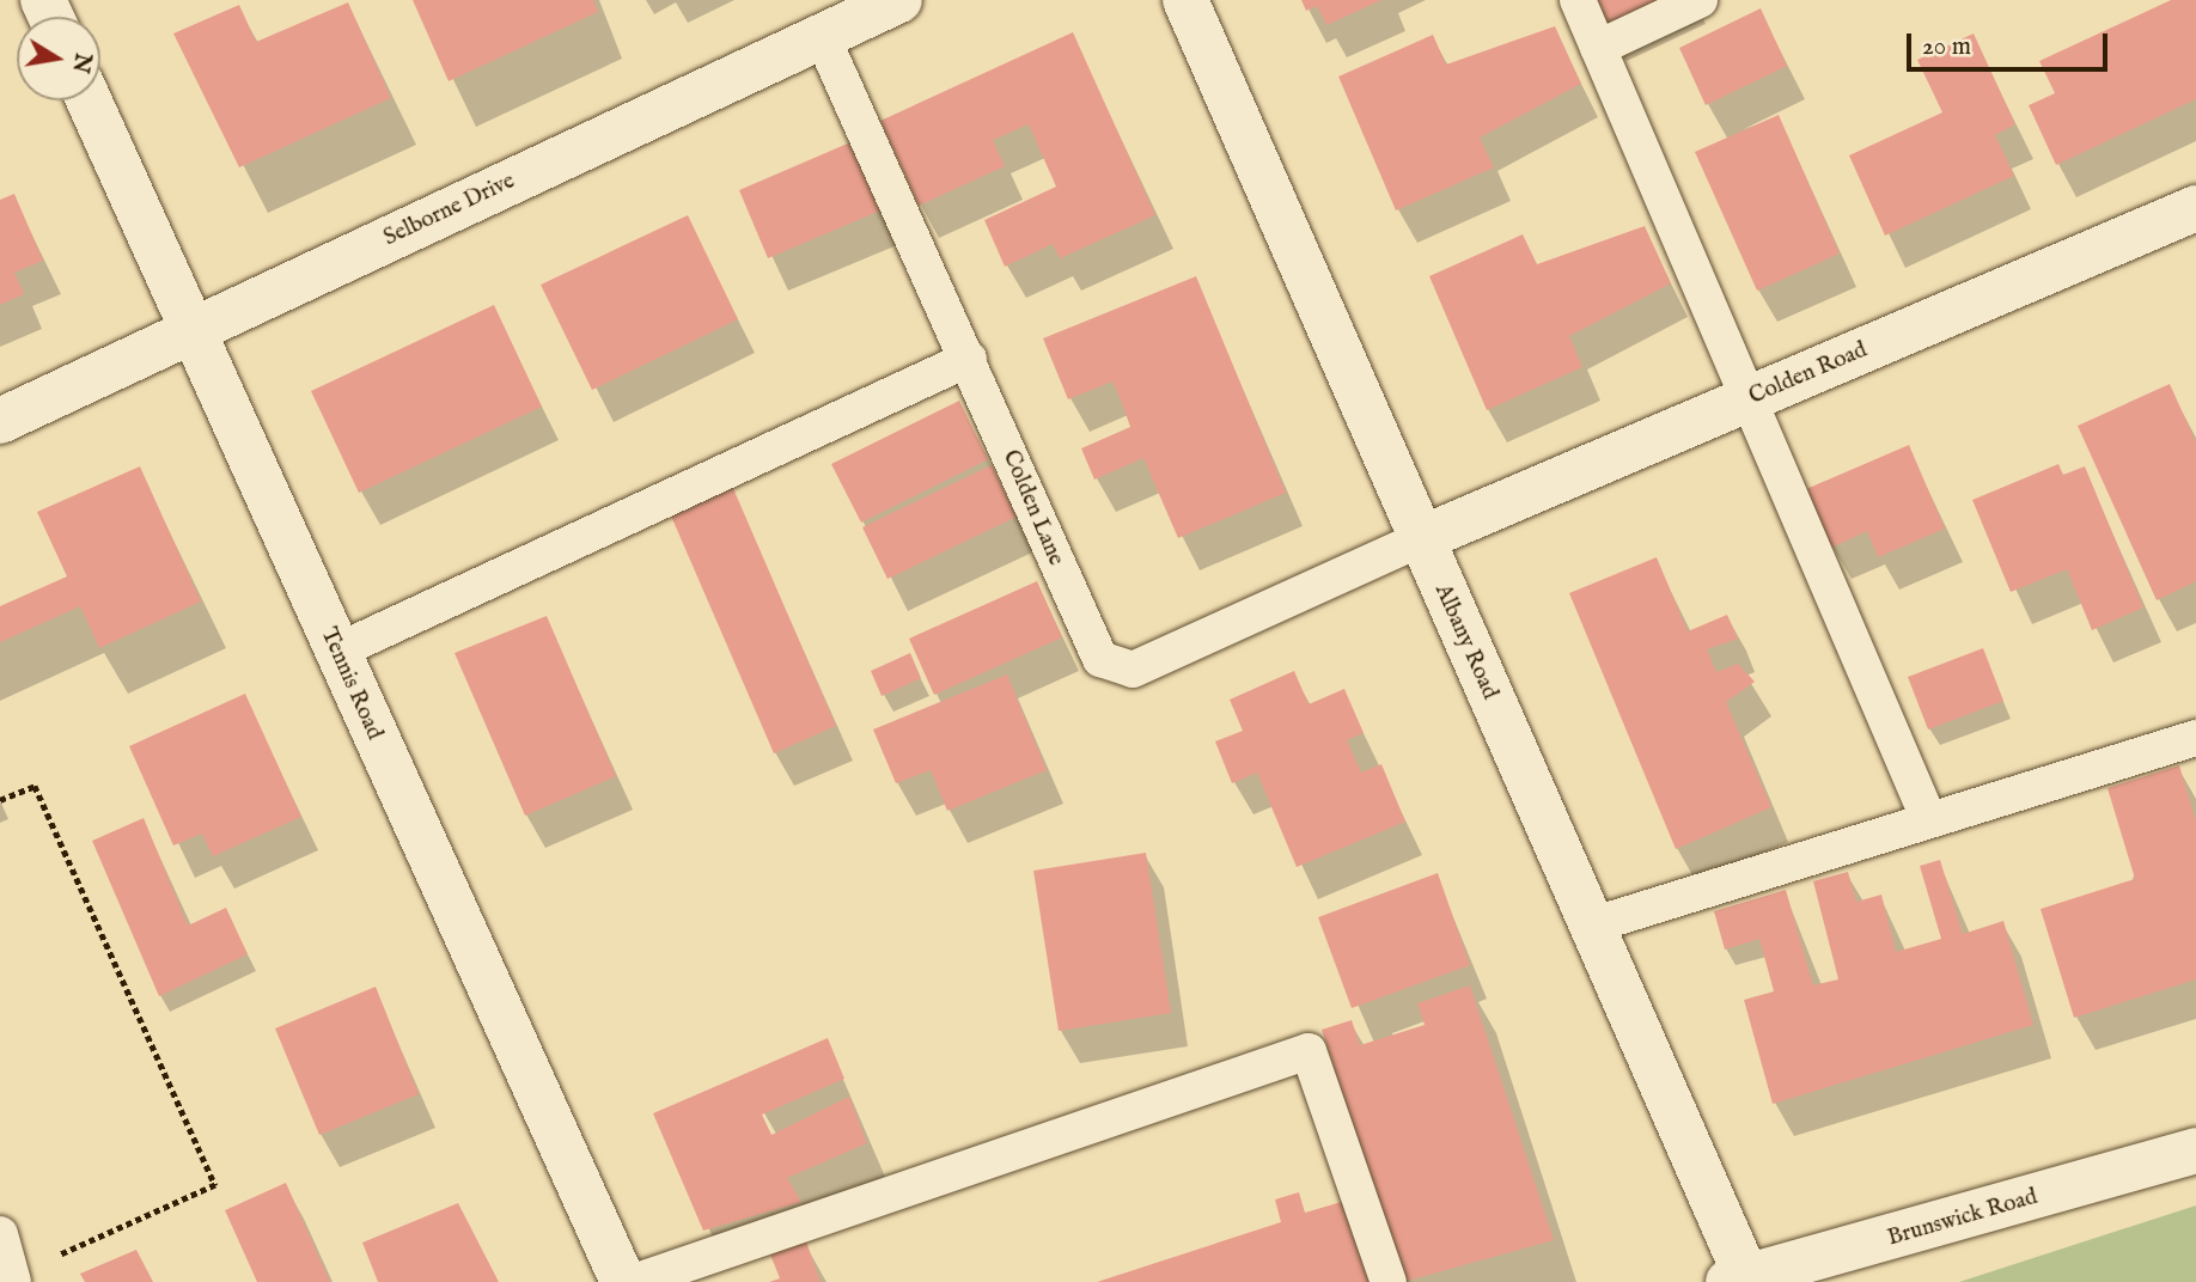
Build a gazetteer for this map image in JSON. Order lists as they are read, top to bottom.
{
  "streets": {
    "street": [
      "Selborne Drive",
      "Colden Road",
      "Albany Road",
      "Tennis Road",
      "Brunswick Road"
    ],
    "lane": ["Colden Lane"]
  },
  "crossings": [
    ["Selborne Drive", "Colden Lane"],
    ["Selborne Drive", "Tennis Road"],
    ["Colden Road", "Colden Lane"],
    ["Colden Road", "Albany Road"],
    ["Colden Lane", "Albany Road"],
    ["Albany Road", "Brunswick Road"]
  ],
  "scale_bar": "20 m",
  "north": "right"
}
